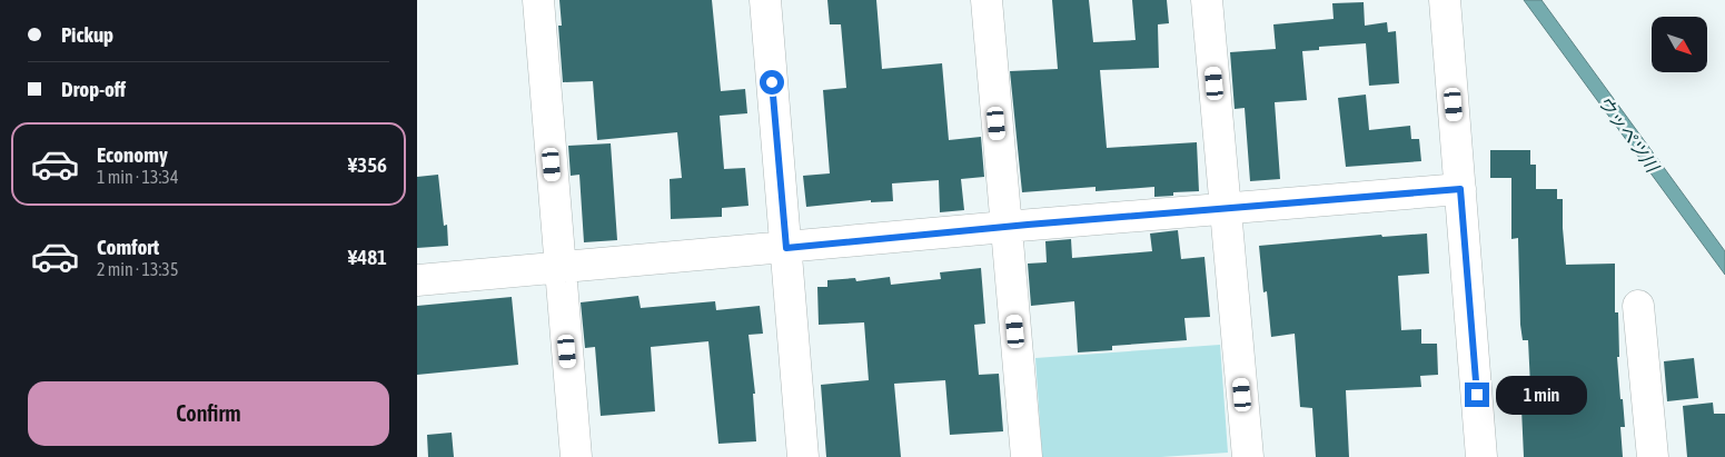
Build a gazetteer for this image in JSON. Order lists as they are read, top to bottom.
{
  "water": ["ウッペツ川"],
  "north": "bottom right",
  "page": {
    "banner": ["Pickup", "Drop-off"],
    "list": [
      {
        "name": "Economy",
        "note": "1 min · 13:34",
        "value": "¥356"
      },
      {
        "name": "Comfort",
        "note": "2 min · 13:35",
        "value": "¥481"
      }
    ],
    "buttons": "Confirm",
    "bubble": "1 min"
  }
}
